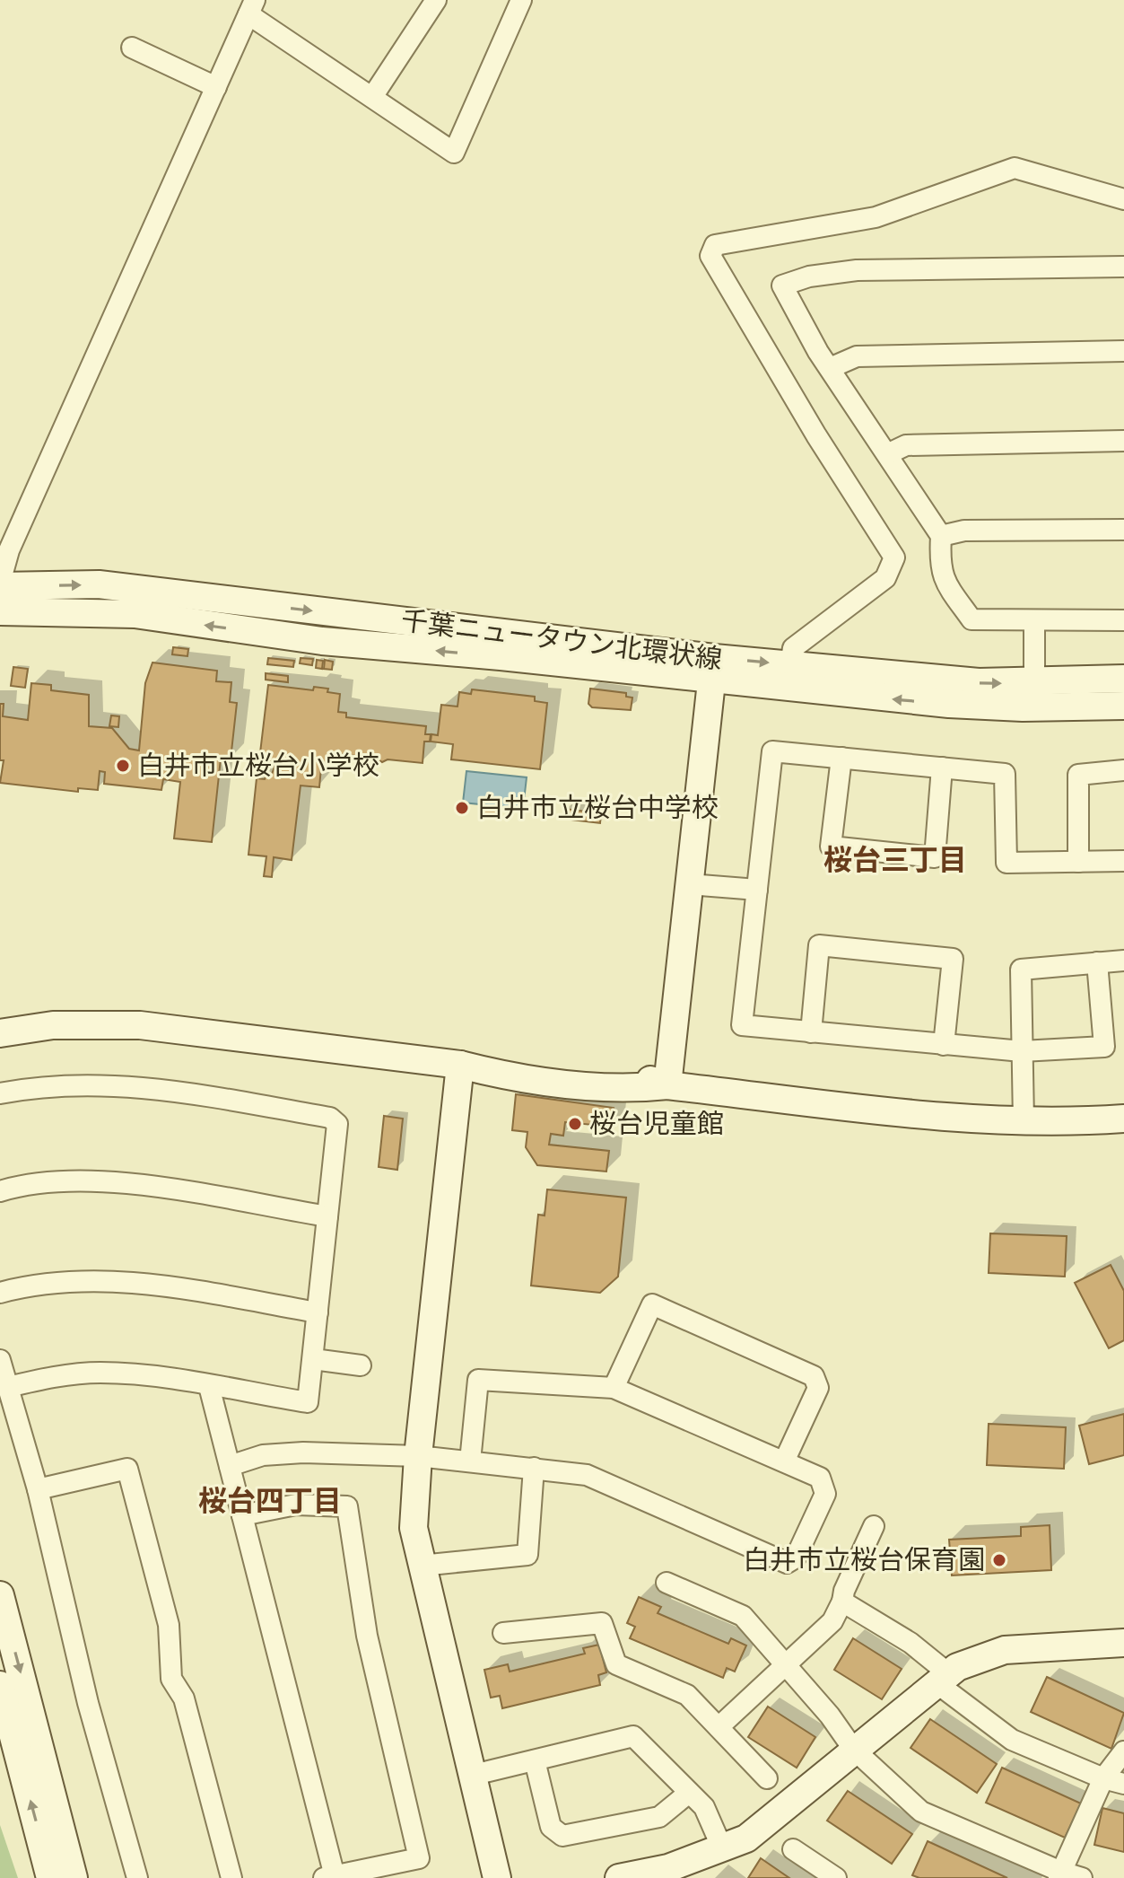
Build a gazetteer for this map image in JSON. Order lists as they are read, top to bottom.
{
  "streets": {
    "street": ["千葉ニュータウン北環状線"]
  },
  "districts": ["桜台三丁目", "桜台四丁目"],
  "places": [
    "白井市立桜台小学校",
    "白井市立桜台中学校",
    "桜台児童館",
    "白井市立桜台保育園"
  ]
}
